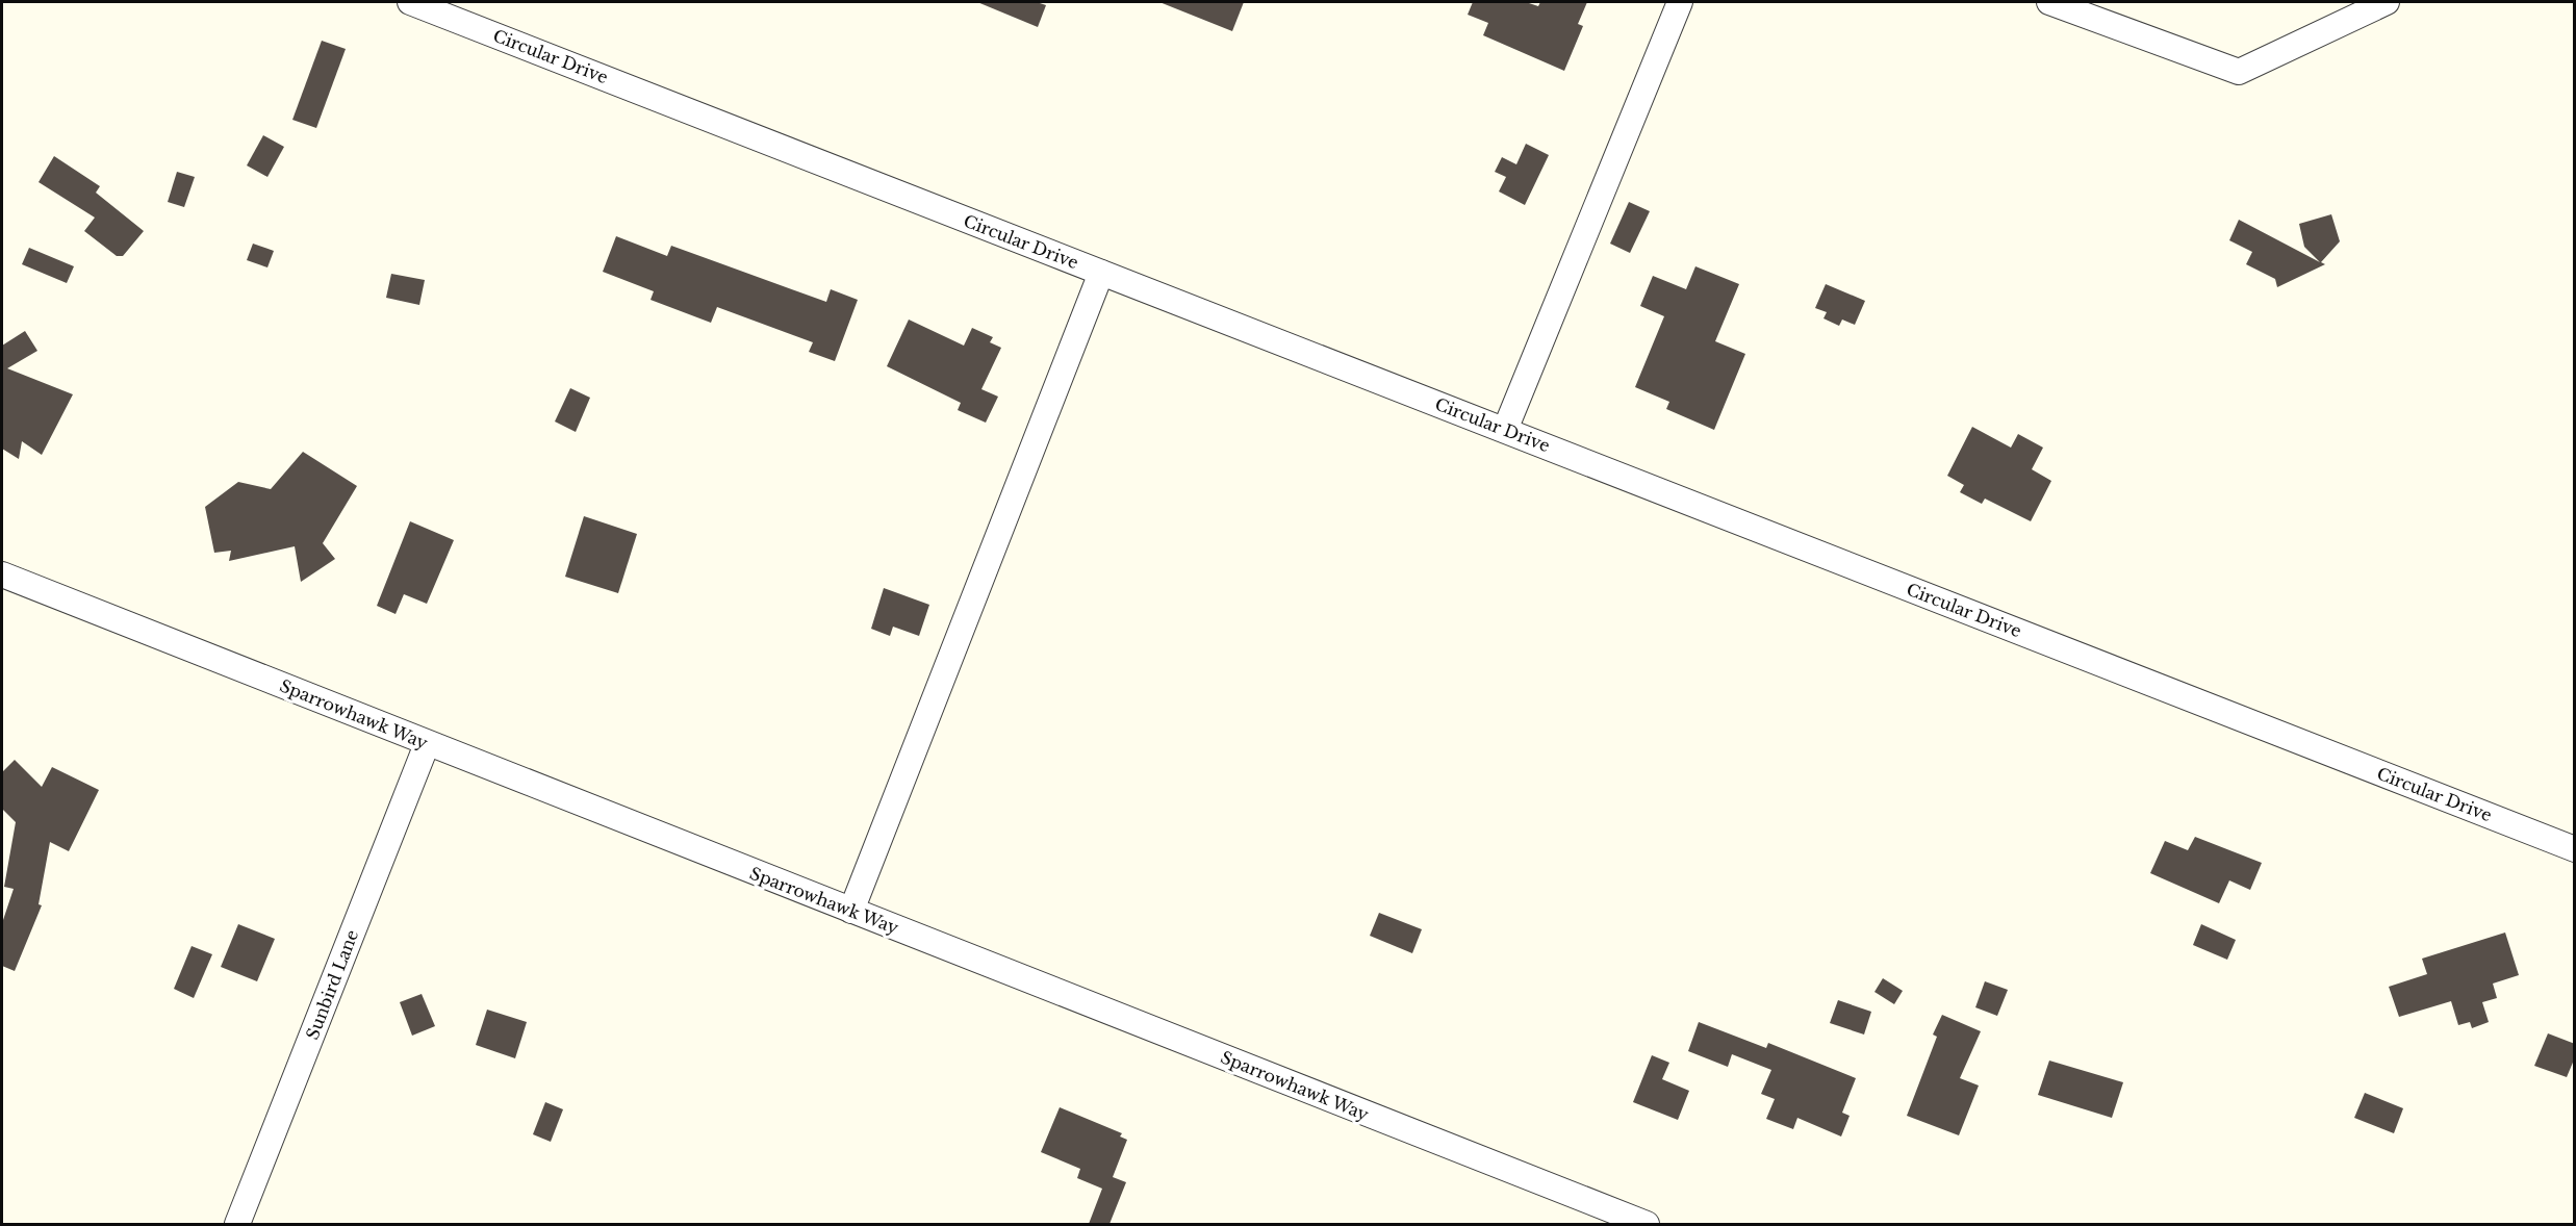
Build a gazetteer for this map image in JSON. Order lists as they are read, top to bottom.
{
  "streets": {
    "street": ["Circular Drive", "Sparrowhawk Way", "Sunbird Lane"]
  },
  "crossings": [
    ["Sparrowhawk Way", "Sunbird Lane"]
  ]
}
